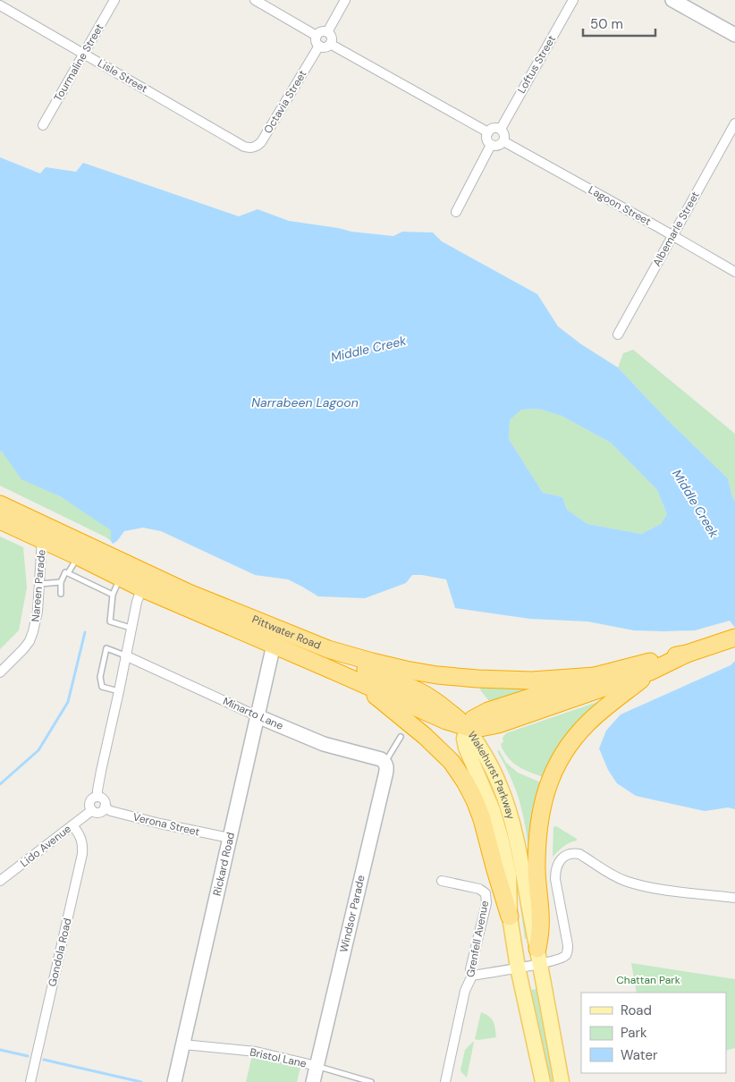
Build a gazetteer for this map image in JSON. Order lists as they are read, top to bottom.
{
  "streets": {
    "highway": ["Pittwater Road"],
    "main road": ["Wakehurst Parkway"],
    "street": [
      "Tourmaline Street",
      "Loftus Street",
      "Lisle Street",
      "Octavia Street",
      "Lagoon Street",
      "Albemarle Street",
      "Nareen Parade",
      "Minarto Lane",
      "Verona Street",
      "Lido Avenue",
      "Rickard Road",
      "Windsor Parade",
      "Grenfell Avenue",
      "Gondola Road",
      "Bristol Lane"
    ]
  },
  "crossings": [
    ["Tourmaline Street", "Lisle Street"],
    ["Loftus Street", "Lagoon Street"],
    ["Lisle Street", "Octavia Street"],
    ["Lagoon Street", "Albemarle Street"],
    ["Nareen Parade", "Pittwater Road"],
    ["Pittwater Road", "Wakehurst Parkway"],
    ["Pittwater Road", "Rickard Road"],
    ["Minarto Lane", "Rickard Road"],
    ["Minarto Lane", "Windsor Parade"],
    ["Verona Street", "Lido Avenue"],
    ["Verona Street", "Rickard Road"],
    ["Lido Avenue", "Gondola Road"],
    ["Rickard Road", "Bristol Lane"],
    ["Windsor Parade", "Bristol Lane"]
  ],
  "water": ["Middle Creek", "Narrabeen Lagoon"],
  "parks": ["Chattan Park"],
  "legend": ["Road", "Park", "Water"],
  "scale_bar": "50 m"
}
